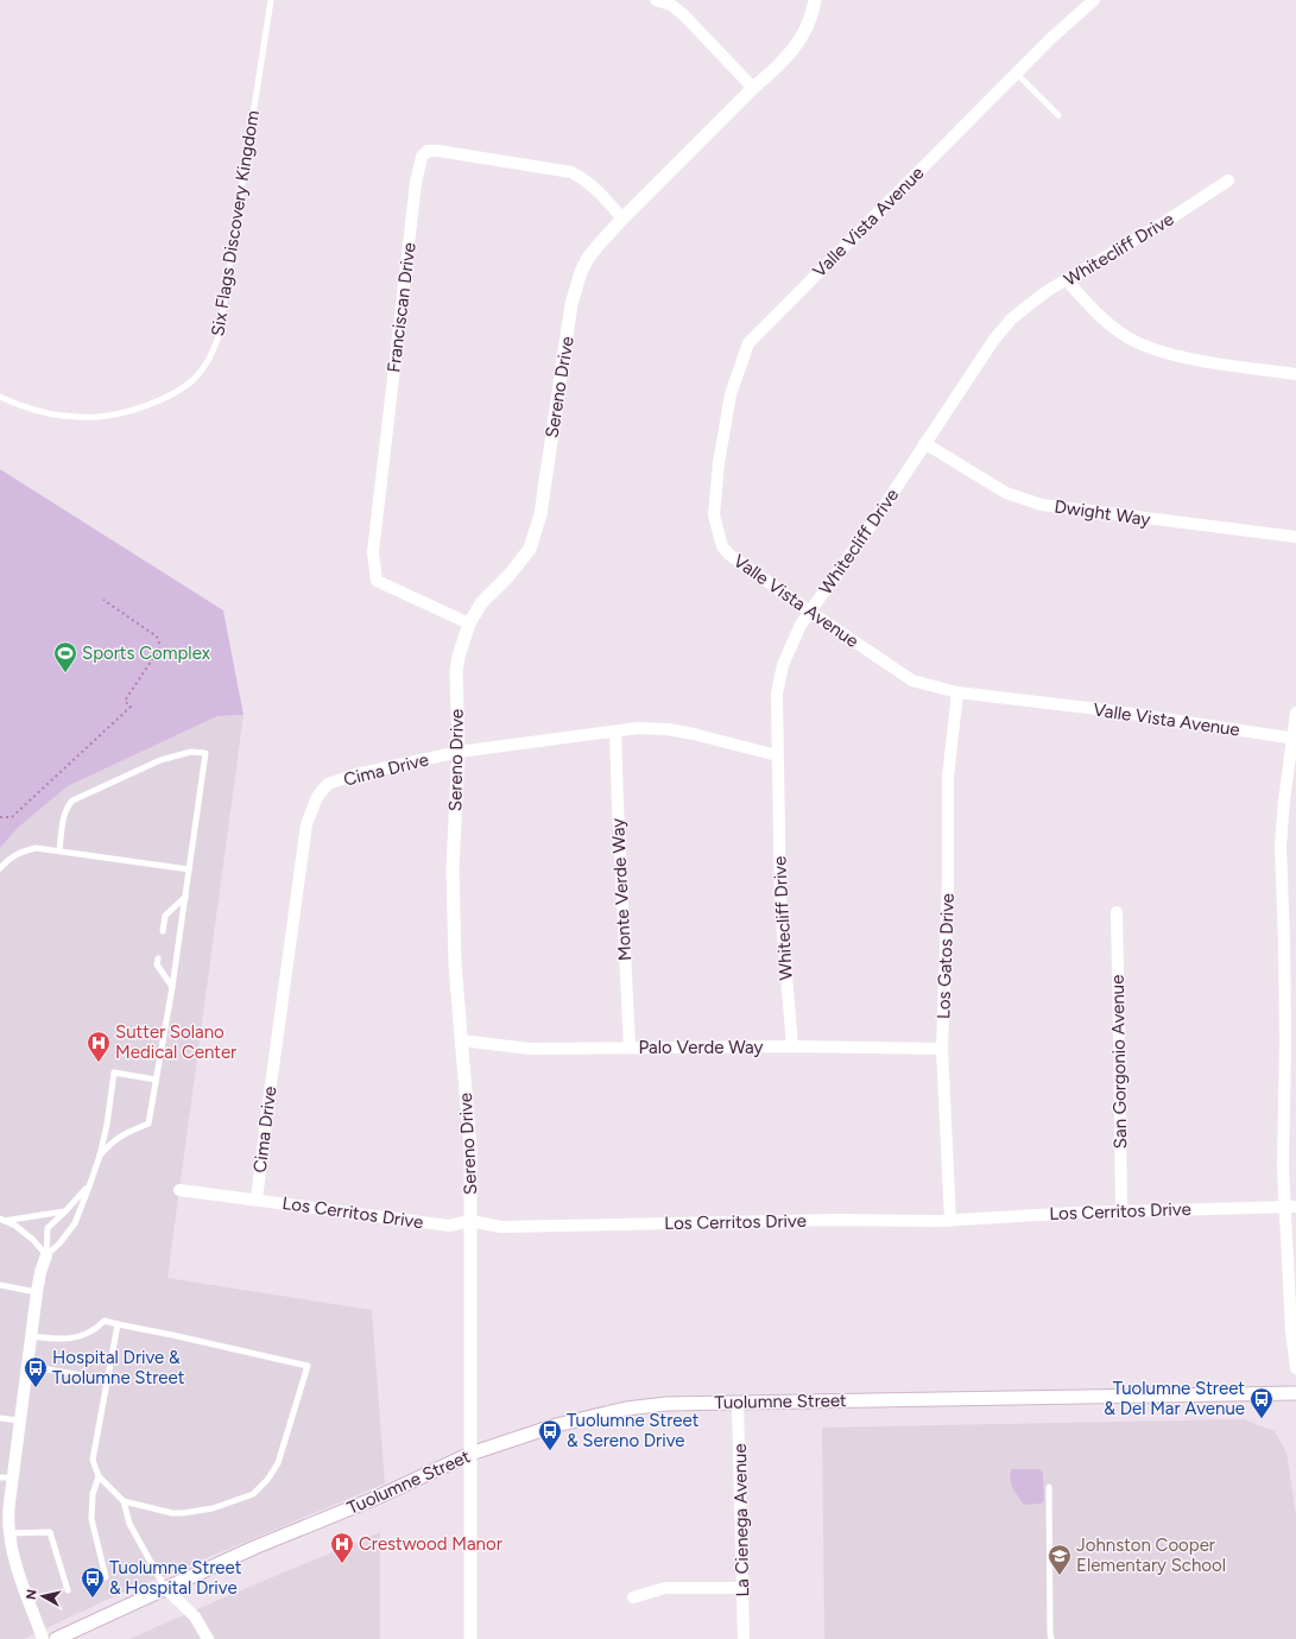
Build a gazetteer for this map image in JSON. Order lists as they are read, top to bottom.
{
  "streets": {
    "street": [
      "Valle Vista Avenue",
      "Whitecliff Drive",
      "Franciscan Drive",
      "Sereno Drive",
      "Dwight Way",
      "Cima Drive",
      "Monte Verde Way",
      "Los Gatos Drive",
      "Palo Verde Way",
      "San Gorgonio Avenue",
      "Los Cerritos Drive",
      "Tuolumne Street",
      "La Cienega Avenue"
    ],
    "lane": ["Six Flags Discovery Kingdom"]
  },
  "crossings": [
    ["Valle Vista Avenue", "Whitecliff Drive"],
    ["Valle Vista Avenue", "Los Gatos Drive"],
    ["Whitecliff Drive", "Dwight Way"],
    ["Whitecliff Drive", "Cima Drive"],
    ["Whitecliff Drive", "Palo Verde Way"],
    ["Franciscan Drive", "Sereno Drive"],
    ["Sereno Drive", "Cima Drive"],
    ["Sereno Drive", "Palo Verde Way"],
    ["Sereno Drive", "Los Cerritos Drive"],
    ["Sereno Drive", "Tuolumne Street"],
    ["Cima Drive", "Monte Verde Way"],
    ["Cima Drive", "Los Cerritos Drive"],
    ["Monte Verde Way", "Palo Verde Way"],
    ["Los Gatos Drive", "Palo Verde Way"],
    ["Los Gatos Drive", "Los Cerritos Drive"],
    ["San Gorgonio Avenue", "Los Cerritos Drive"],
    ["Tuolumne Street", "La Cienega Avenue"]
  ],
  "places": {
    "sports": ["Sports Complex"],
    "hospital": ["Sutter Solano Medical Center", "Crestwood Manor"],
    "bus stop": [
      "Hospital Drive & Tuolumne Street",
      "Tuolumne Street & Del Mar Avenue",
      "Tuolumne Street & Sereno Drive",
      "Tuolumne Street & Hospital Drive"
    ],
    "school or university": ["Johnston Cooper Elementary School"]
  },
  "north": "left"
}
